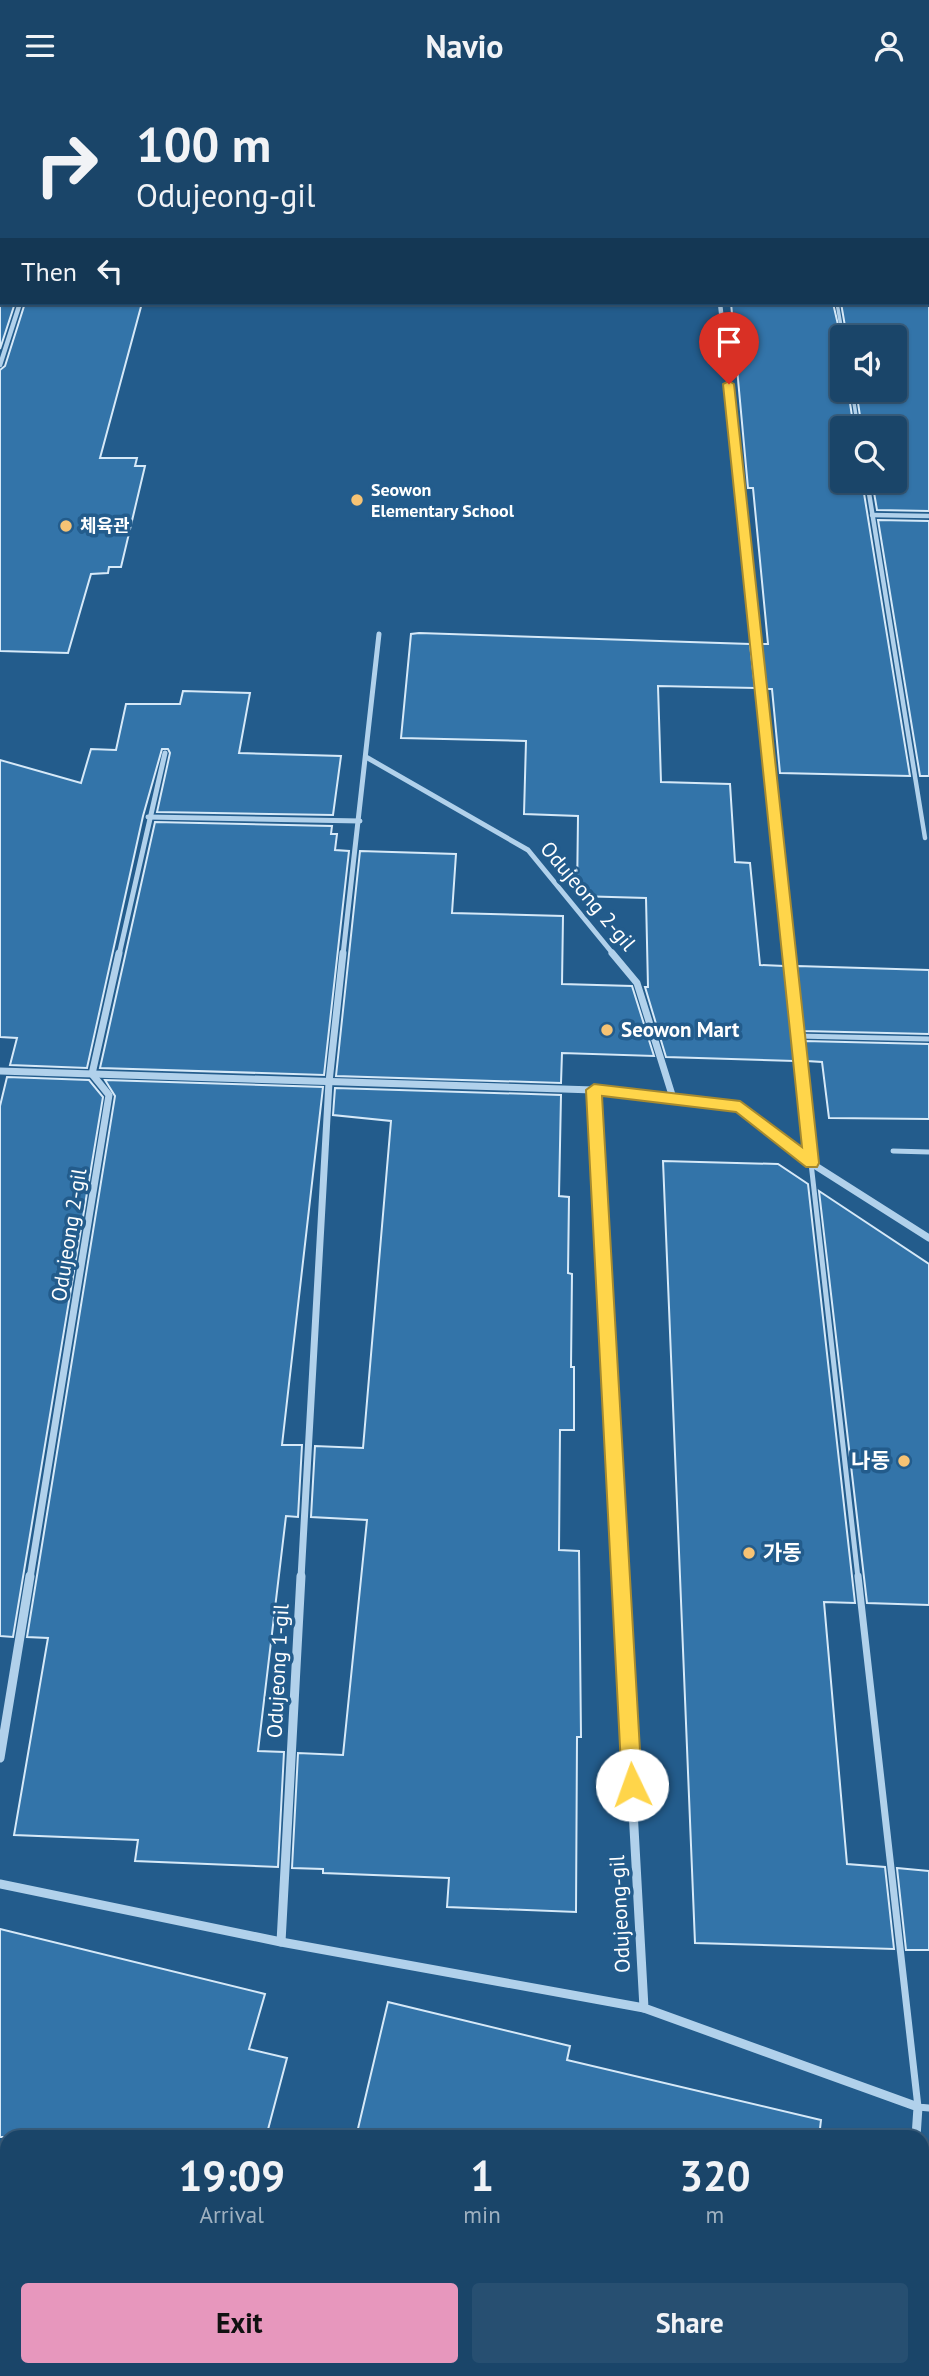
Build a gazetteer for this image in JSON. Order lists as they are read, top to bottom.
{
  "streets": {
    "street": ["Odujeong 2-gil", "Odujeong 1-gil", "Odujeong-gil"]
  },
  "places": [
    "Seowon Elementary School",
    "체육관",
    "Seowon Mart",
    "나동",
    "가동"
  ],
  "page": {
    "header": "Navio",
    "turn": ["100 m", "Odujeong-gil"],
    "then": "Then",
    "eta": [
      "19:09",
      "Arrival",
      "1",
      "min",
      "320",
      "m"
    ],
    "buttons": ["Exit", "Share"]
  }
}
